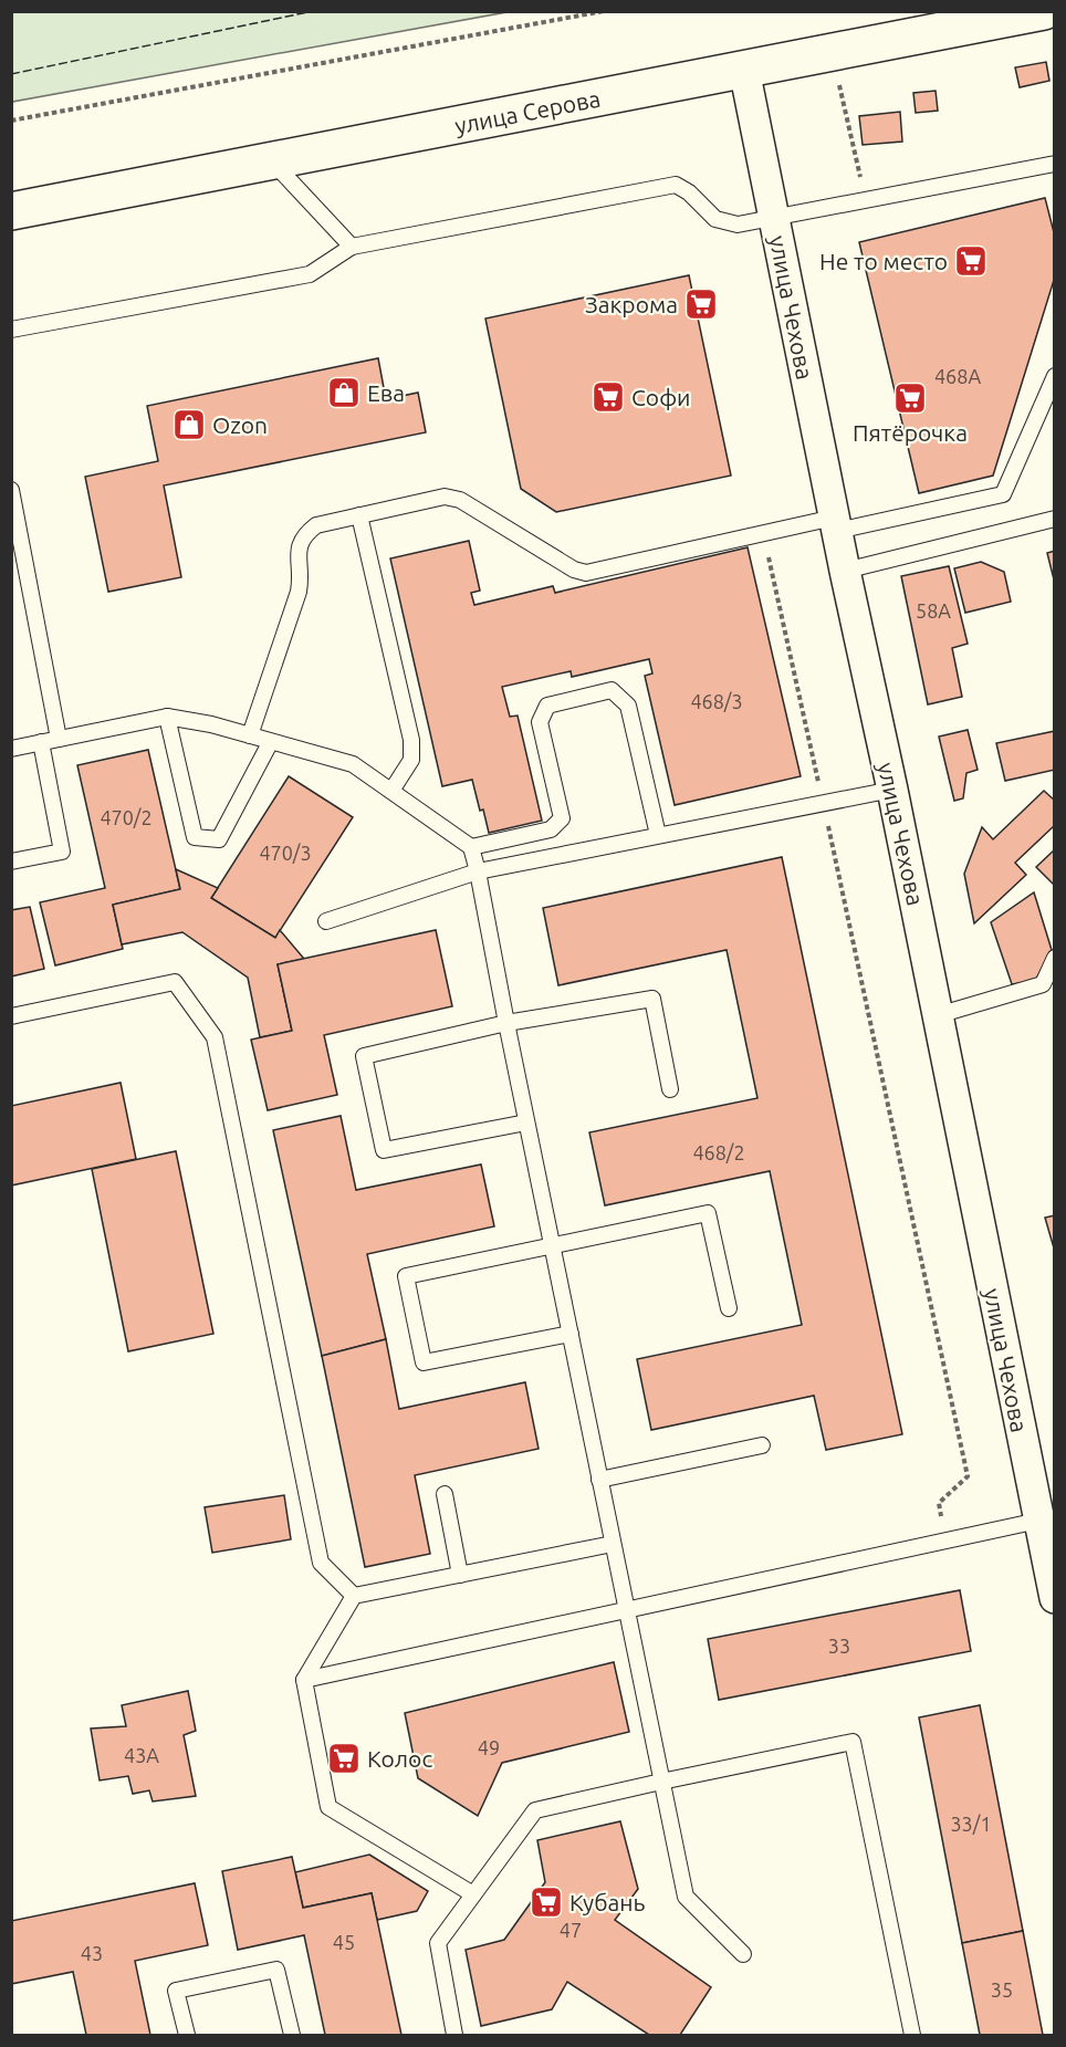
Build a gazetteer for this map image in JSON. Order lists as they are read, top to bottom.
{
  "streets": {
    "street": ["улица Серова", "улица Чехова"]
  },
  "crossings": [
    ["улица Серова", "улица Чехова"]
  ],
  "places": {
    "supermarket": [
      "Не то место",
      "Закрома",
      "Софи",
      "Пятёрочка",
      "Колос",
      "Кубань"
    ],
    "shop": ["Ева", "Ozon"]
  },
  "house_numbers": [
    "468А",
    "58А",
    "468/3",
    "470/2",
    "470/3",
    "468/2",
    "33",
    "49",
    "43А",
    "33/1",
    "47",
    "45",
    "43",
    "35"
  ]
}
